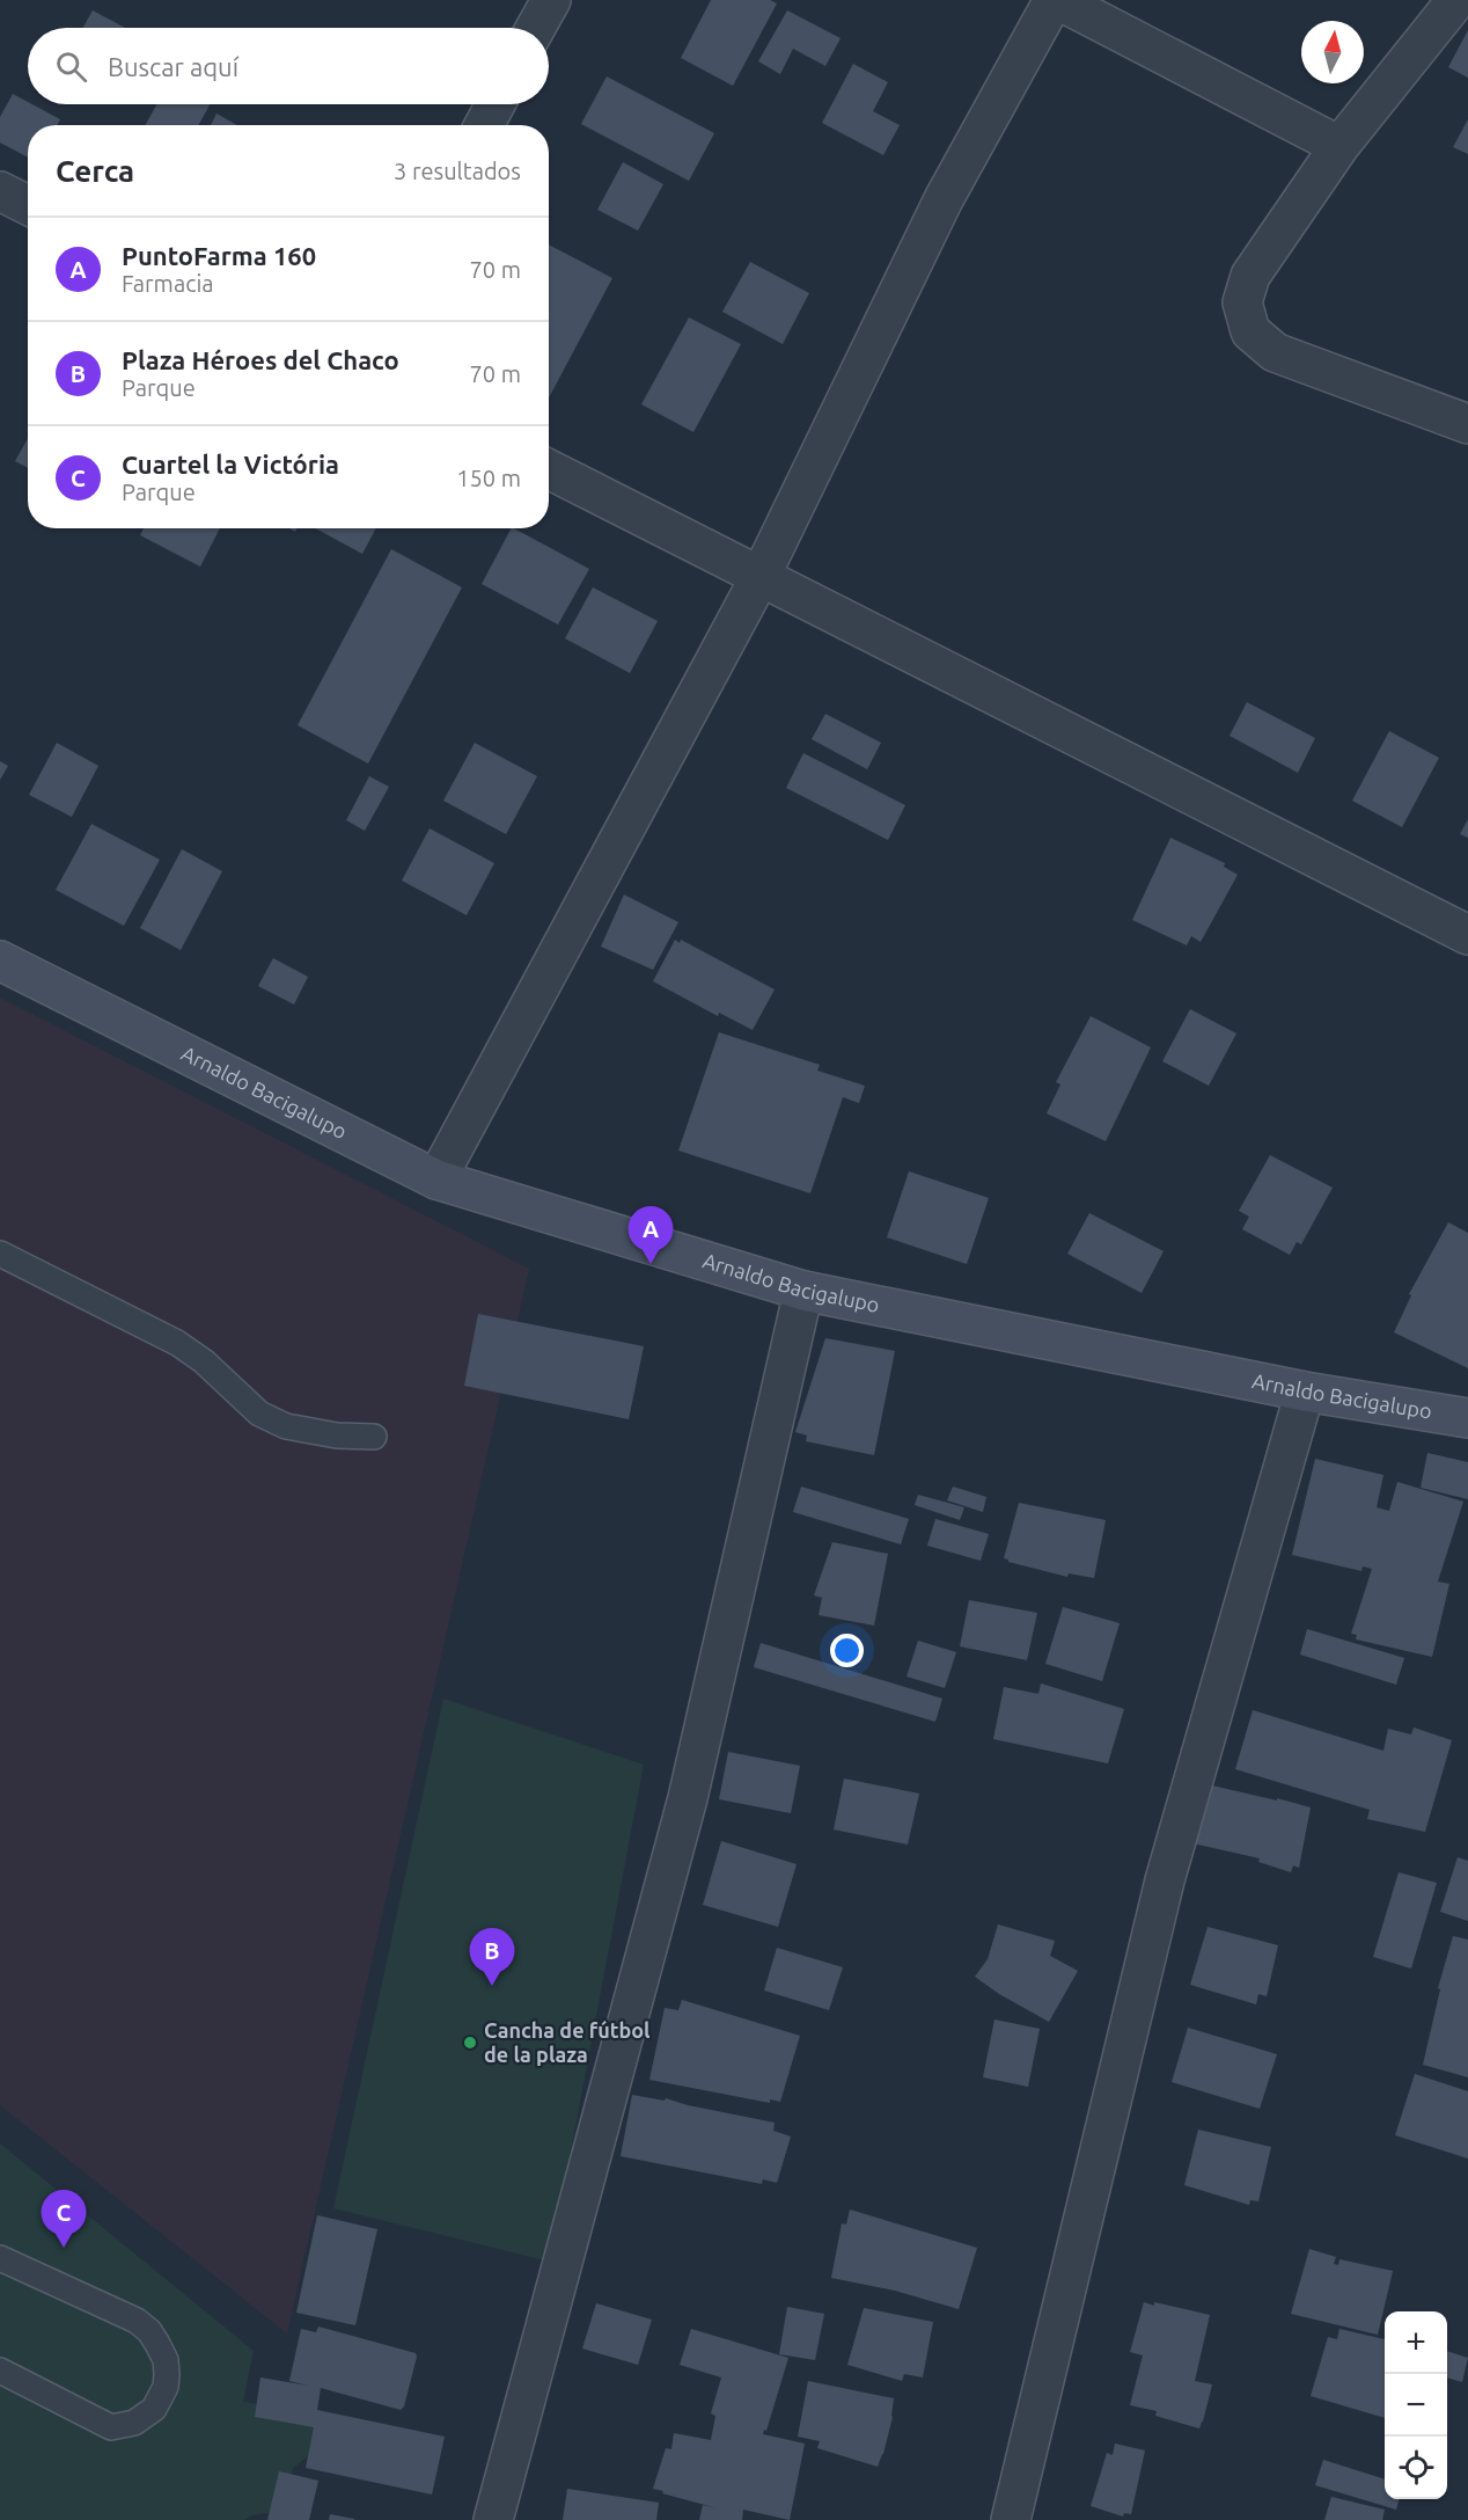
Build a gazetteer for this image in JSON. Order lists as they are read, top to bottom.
{
  "streets": {
    "street": ["Arnaldo Bacigalupo"]
  },
  "places": ["Cancha de fútbol de la plaza"],
  "north": "top",
  "page": {
    "search": "Buscar aquí",
    "heading": ["Cerca", "3 resultados"],
    "list": [
      {
        "mark": "A",
        "name": "PuntoFarma 160",
        "note": "Farmacia",
        "value": "70 m"
      },
      {
        "mark": "B",
        "name": "Plaza Héroes del Chaco",
        "note": "Parque",
        "value": "70 m"
      },
      {
        "mark": "C",
        "name": "Cuartel la Victória",
        "note": "Parque",
        "value": "150 m"
      }
    ],
    "pins": ["A", "B", "C"],
    "map_buttons": ["+", "−"]
  }
}
